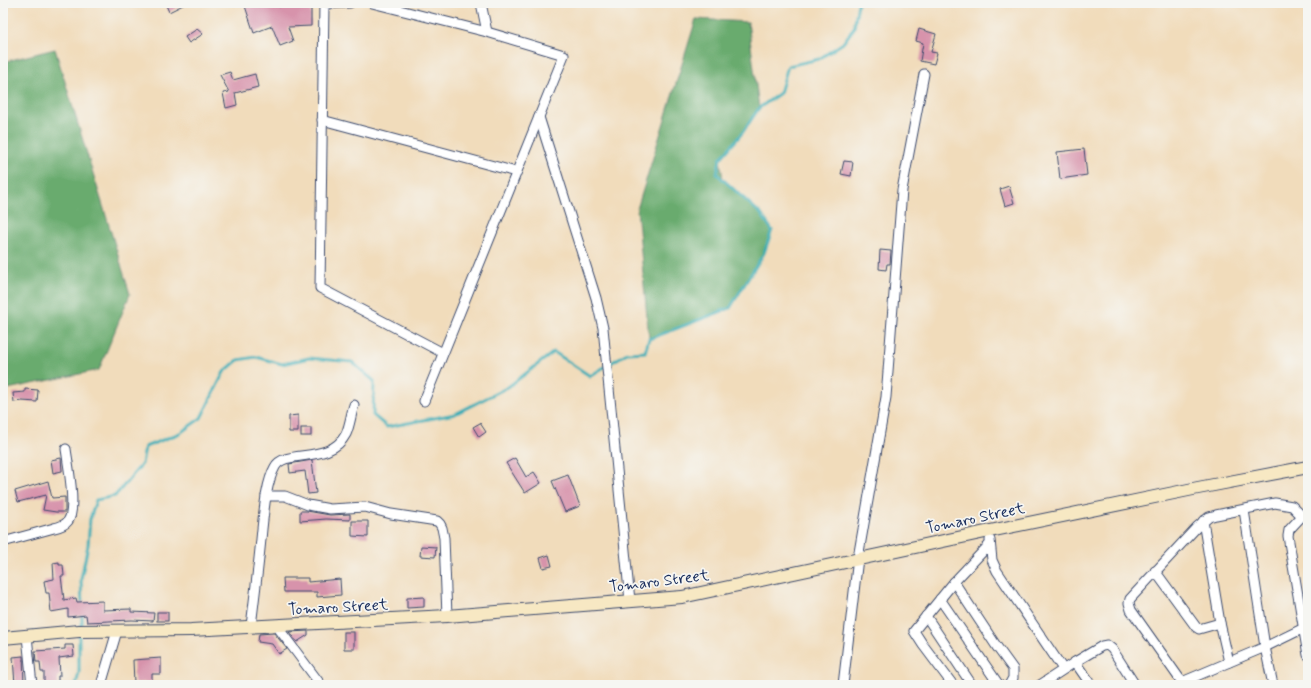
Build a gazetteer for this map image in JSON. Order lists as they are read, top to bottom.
{
  "streets": {
    "street": ["Tomaro Street"]
  }
}
